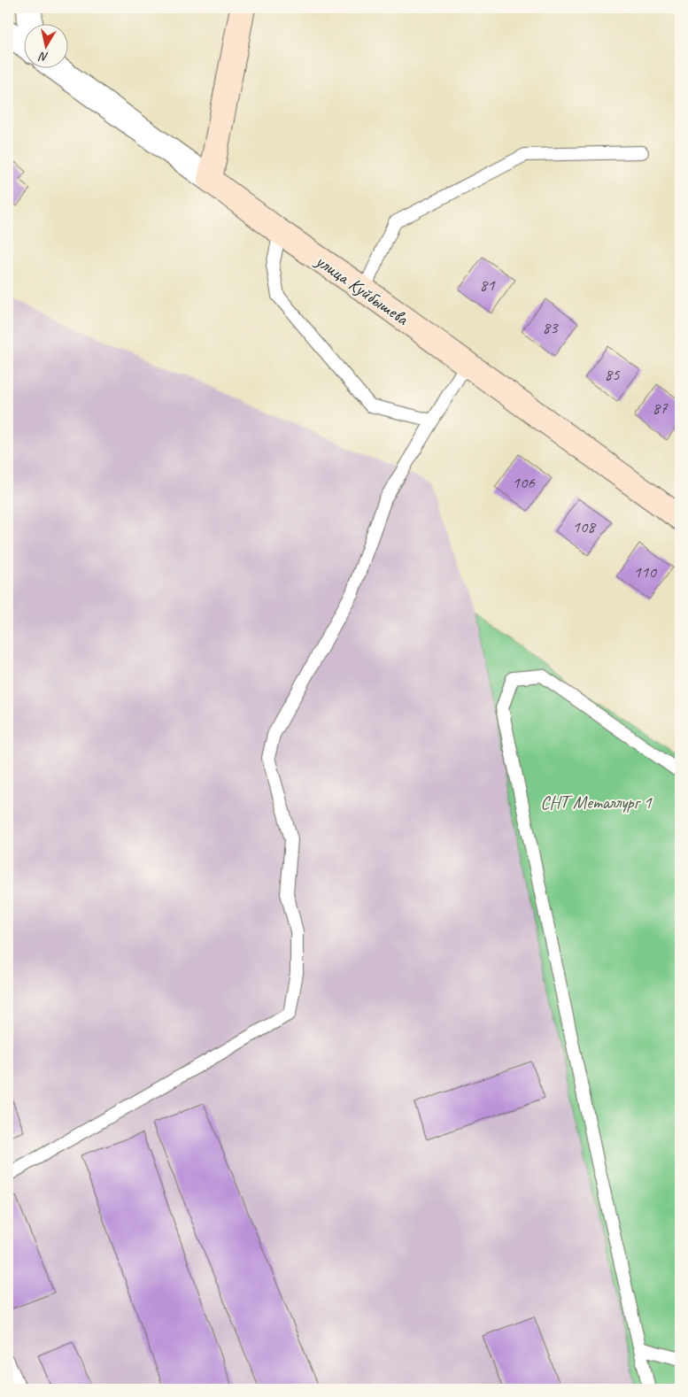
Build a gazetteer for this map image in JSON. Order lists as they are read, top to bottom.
{
  "streets": {
    "main road": ["улица Куйбышева"]
  },
  "parks": ["СНТ Металлург 1"],
  "house_numbers": [
    "81",
    "83",
    "85",
    "87",
    "106",
    "108",
    "110"
  ],
  "north": "bottom"
}
